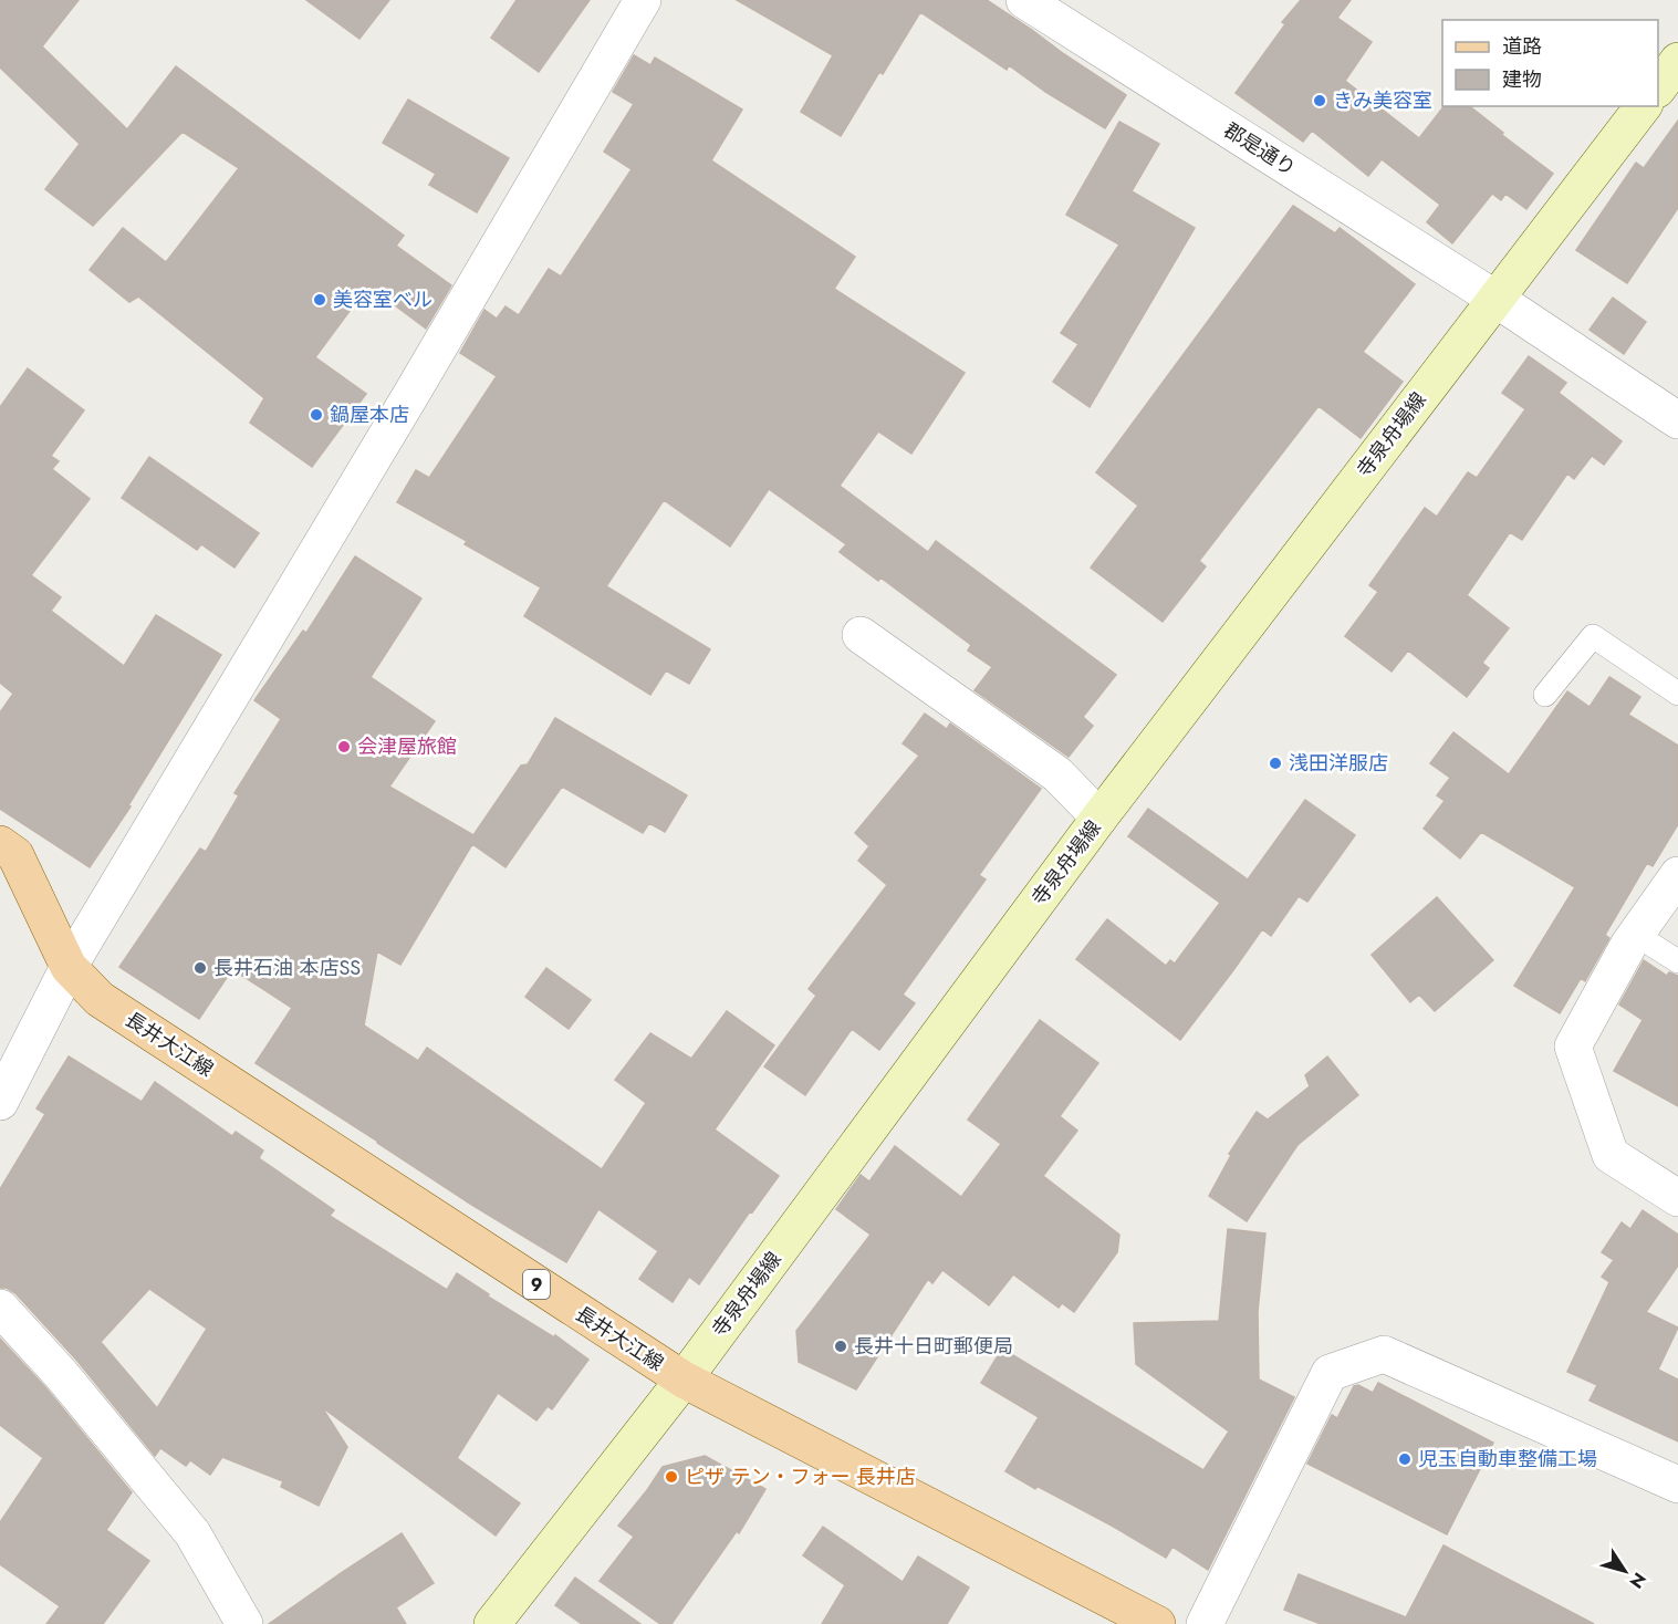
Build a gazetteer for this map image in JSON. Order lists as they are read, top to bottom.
{
  "streets": {
    "main road": ["寺泉舟場線", "長井大江線", "9"],
    "street": ["郡是通り"]
  },
  "crossings": [
    ["郡是通り", "寺泉舟場線"],
    ["寺泉舟場線", "長井大江線"]
  ],
  "places": [
    "きみ美容室",
    "美容室ベル",
    "鍋屋本店",
    "会津屋旅館",
    "浅田洋服店",
    "長井石油 本店SS",
    "長井十日町郵便局",
    "児玉自動車整備工場",
    "ピザ テン・フォー 長井店"
  ],
  "legend": ["道路", "建物"],
  "north": "bottom right"
}
